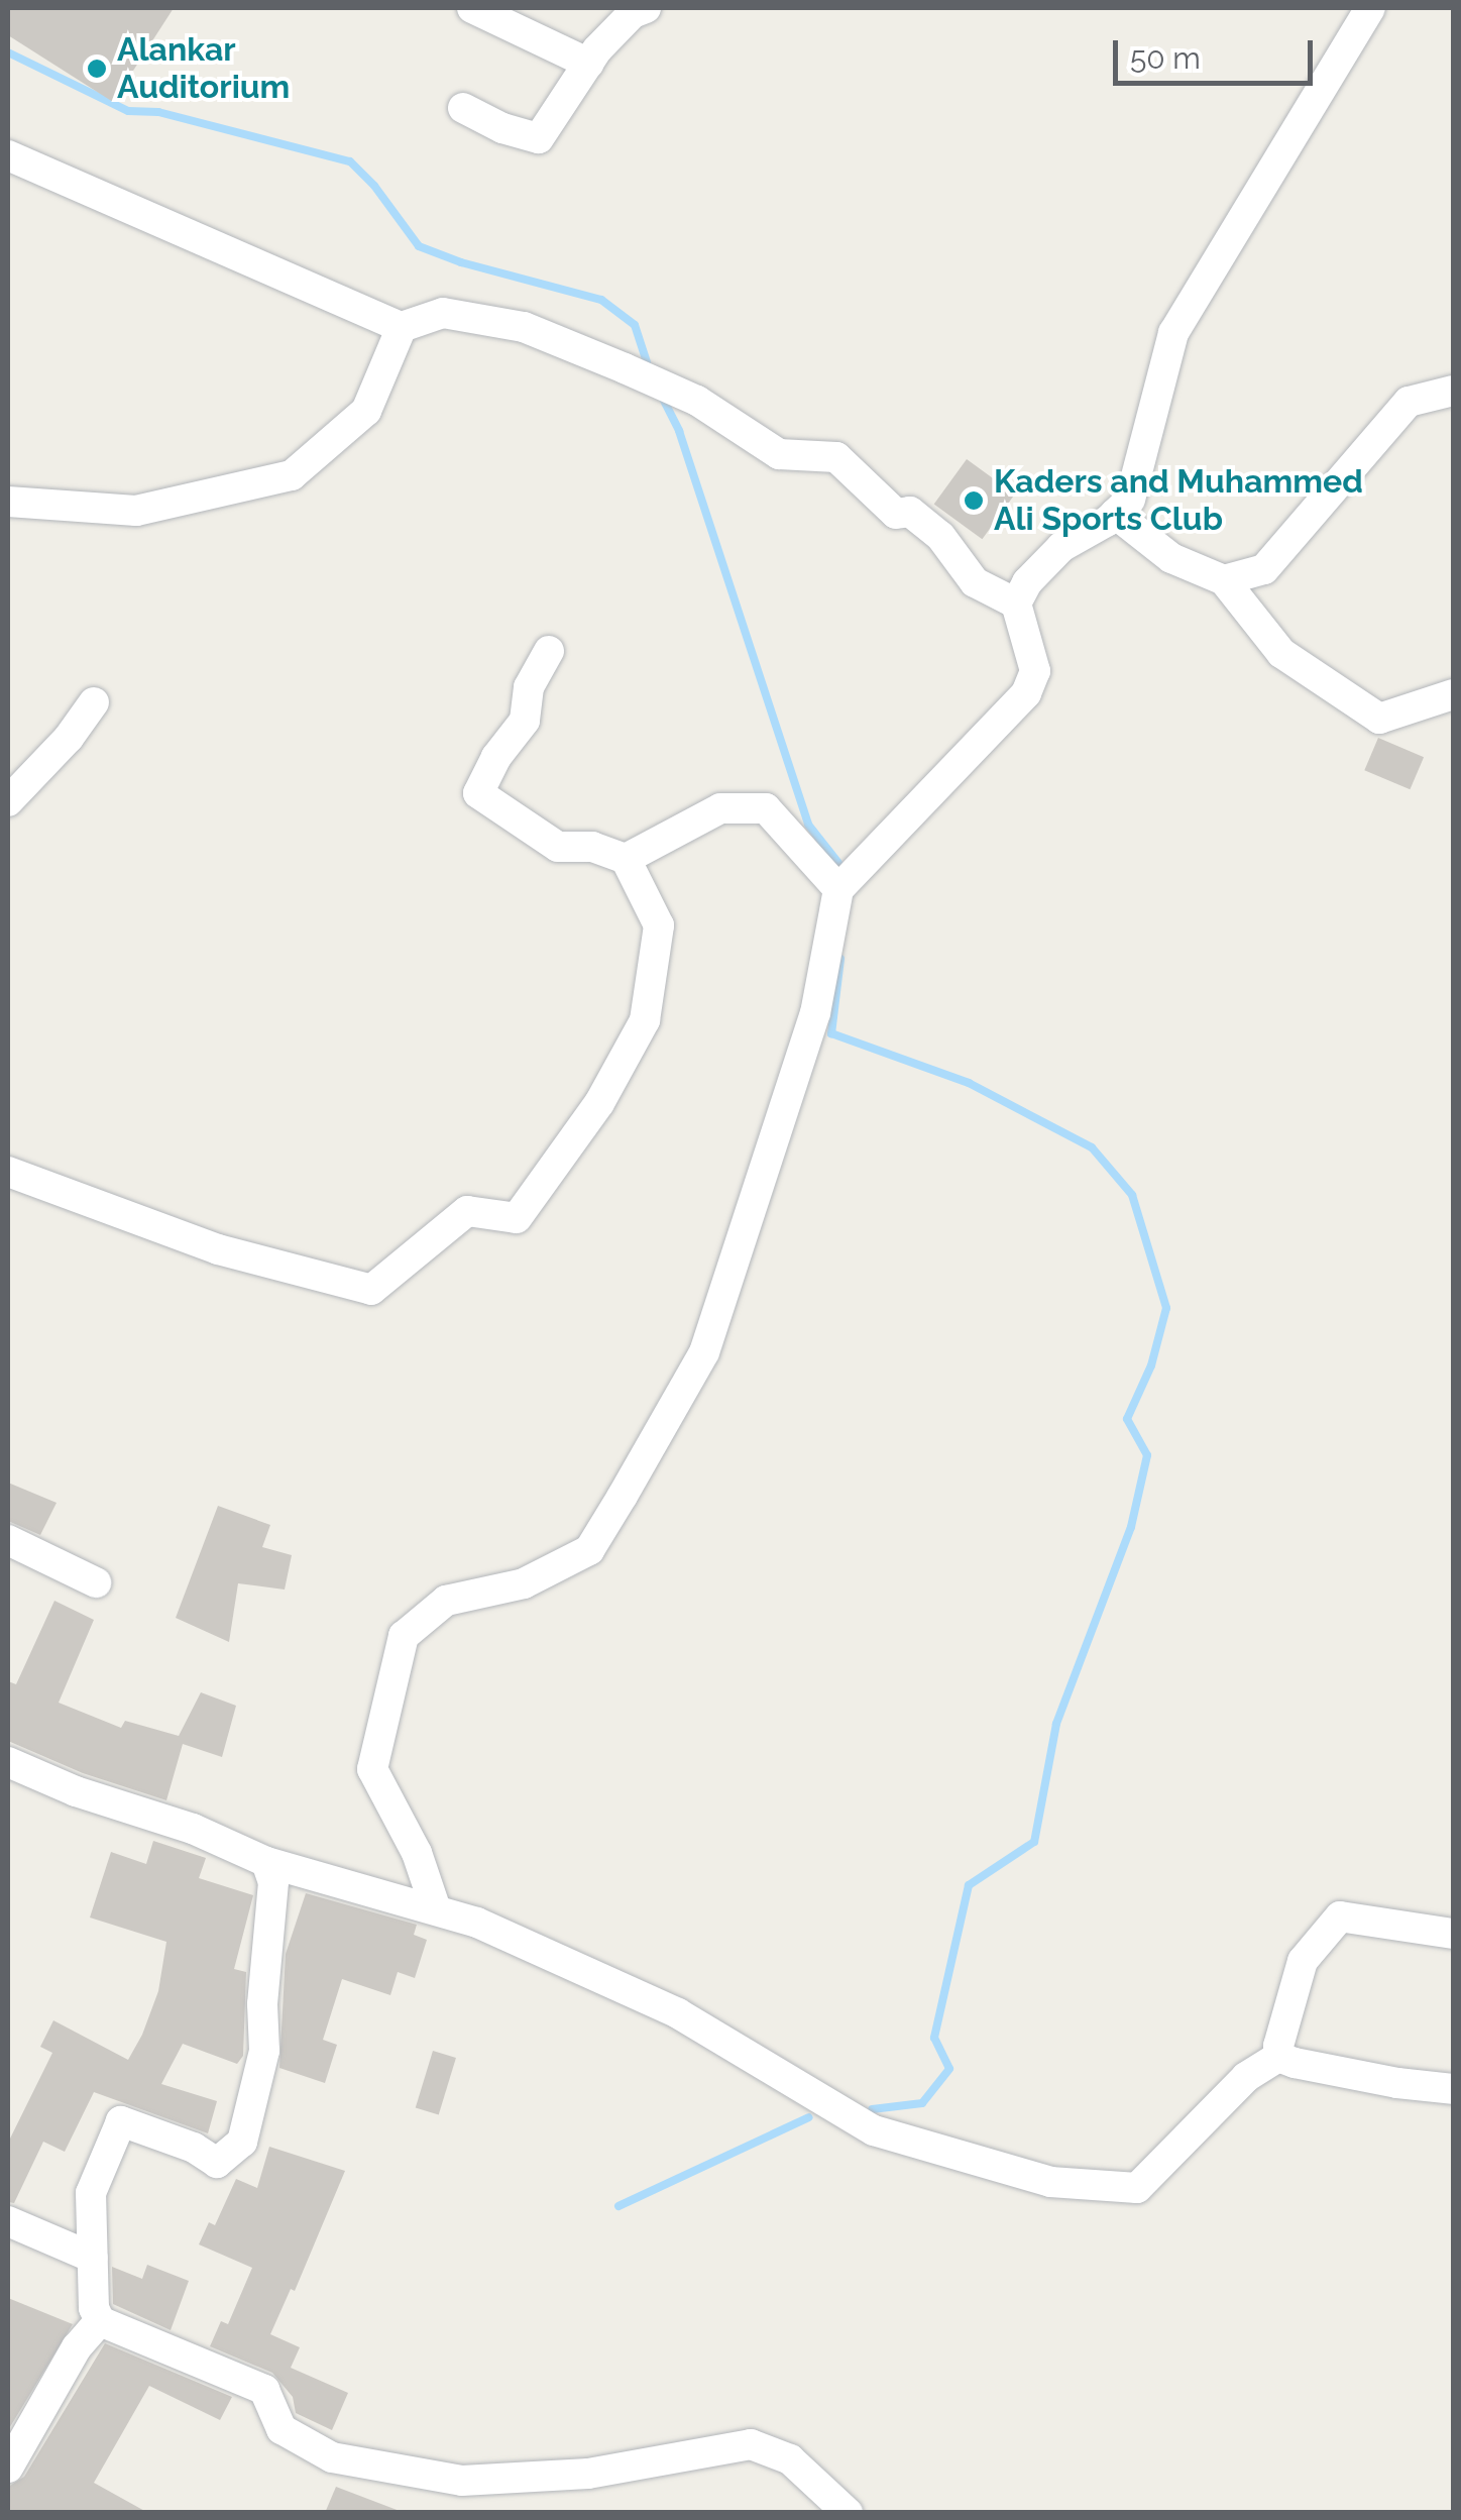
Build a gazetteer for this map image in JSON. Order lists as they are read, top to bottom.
{
  "places": ["Alankar Auditorium", "Kaders and Muhammed Ali Sports Club"],
  "scale_bar": "50 m"
}
